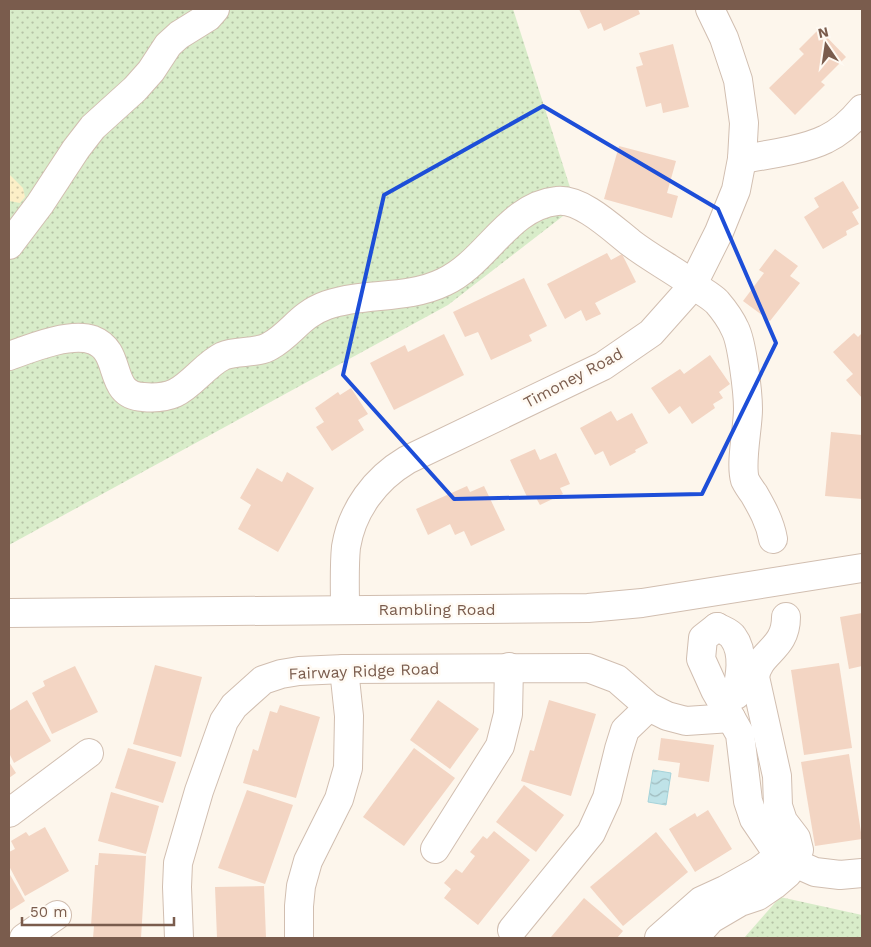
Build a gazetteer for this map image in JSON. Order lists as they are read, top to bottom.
{
  "streets": {
    "street": ["Timoney Road", "Rambling Road", "Fairway Ridge Road"]
  },
  "crossings": [
    ["Timoney Road", "Rambling Road"]
  ],
  "scale_bar": "50 m",
  "north": "top"
}
